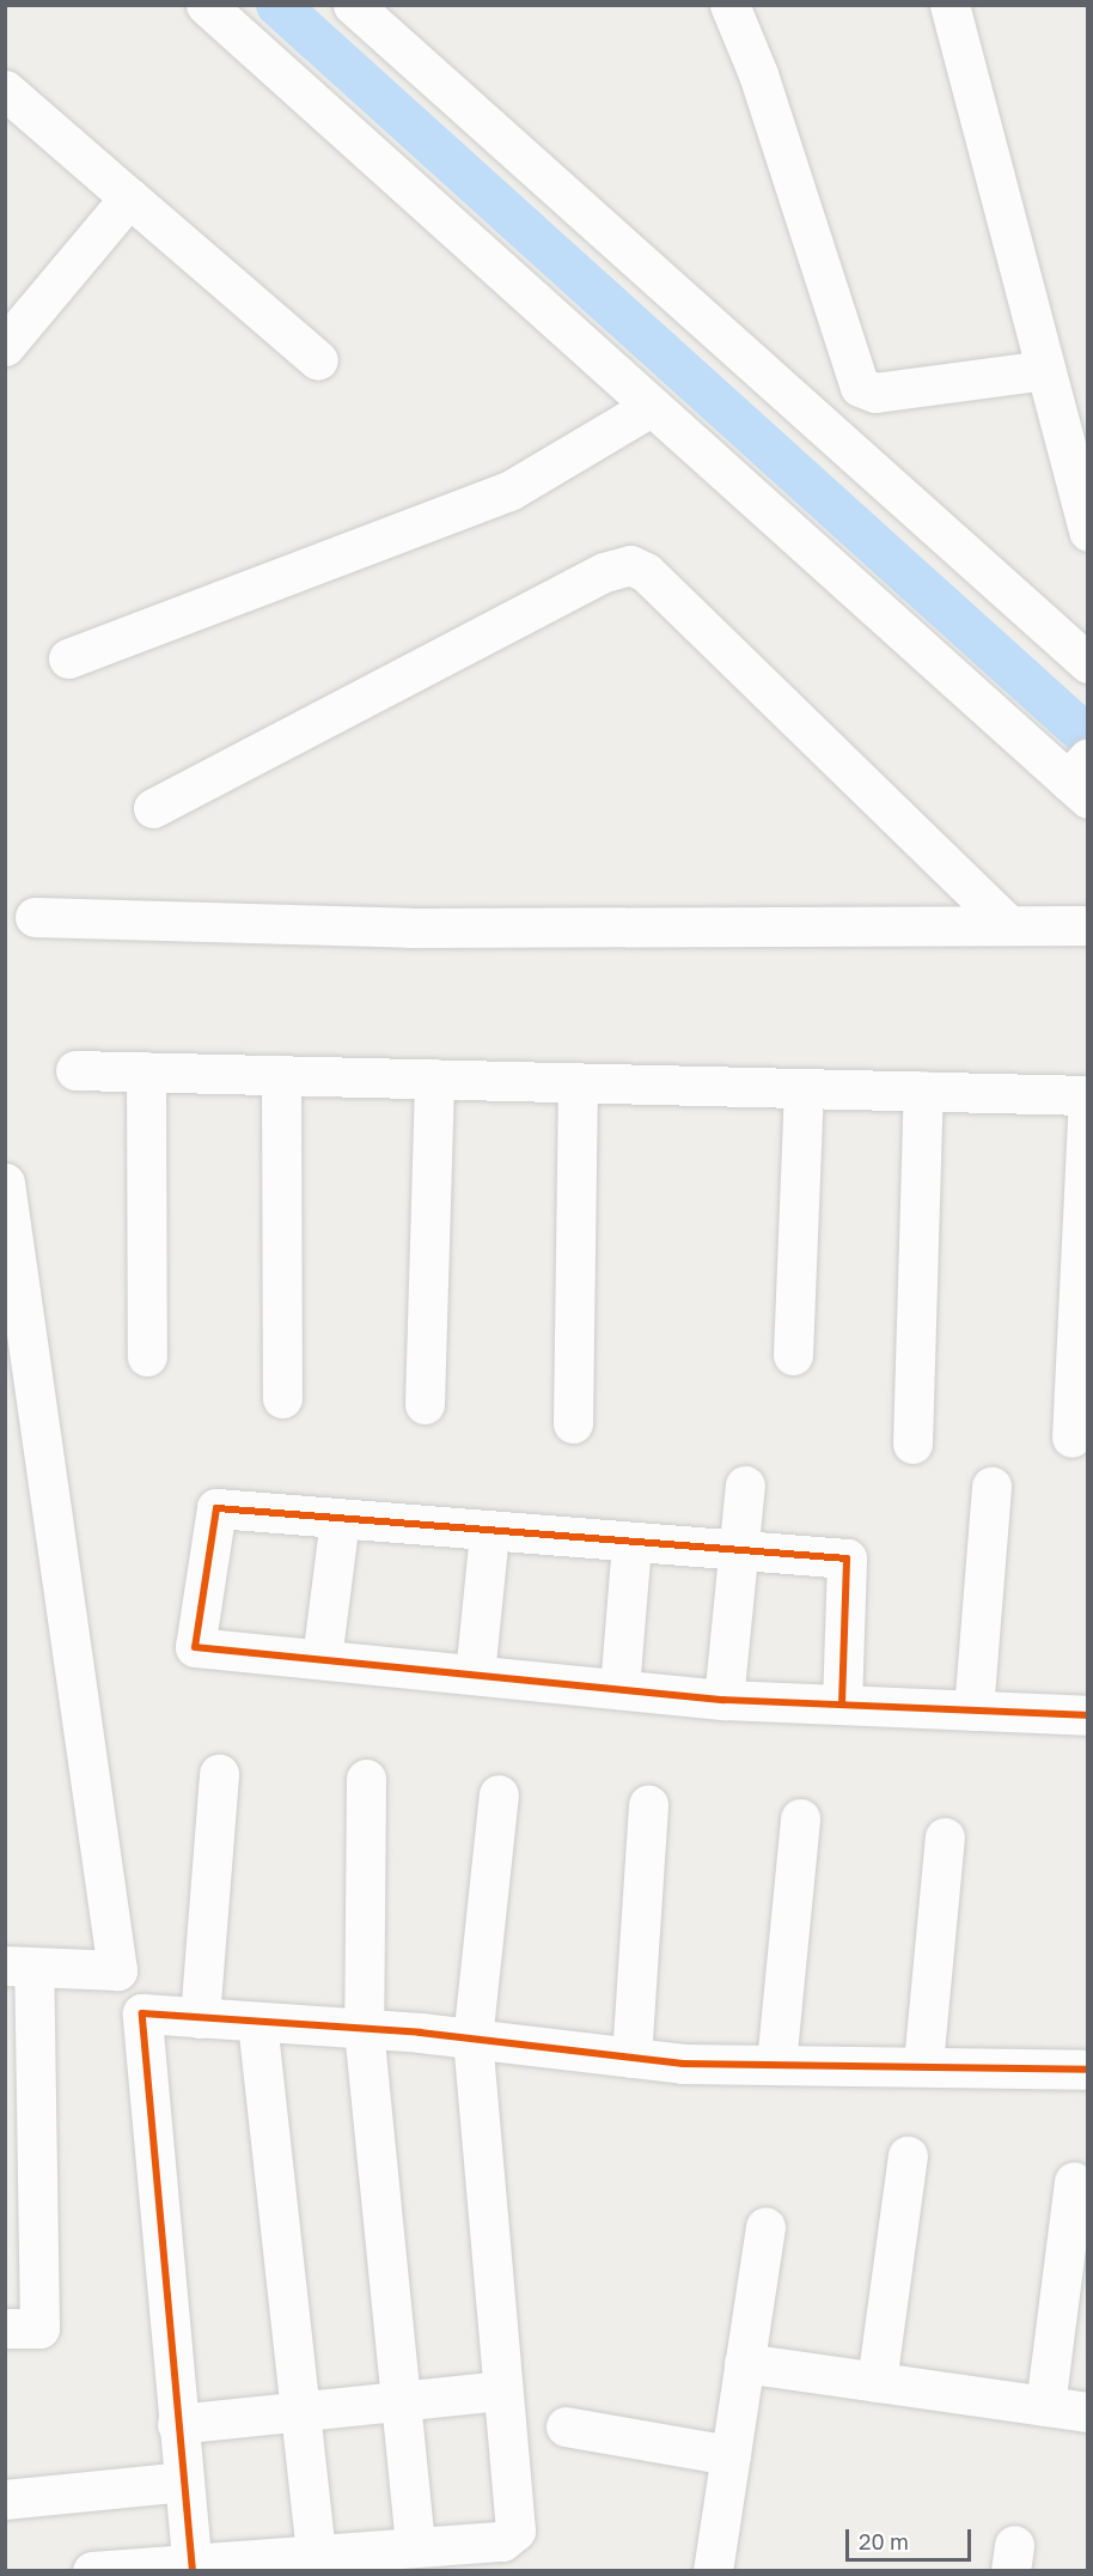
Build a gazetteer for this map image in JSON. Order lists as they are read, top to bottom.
{
  "scale_bar": "20 m"
}
